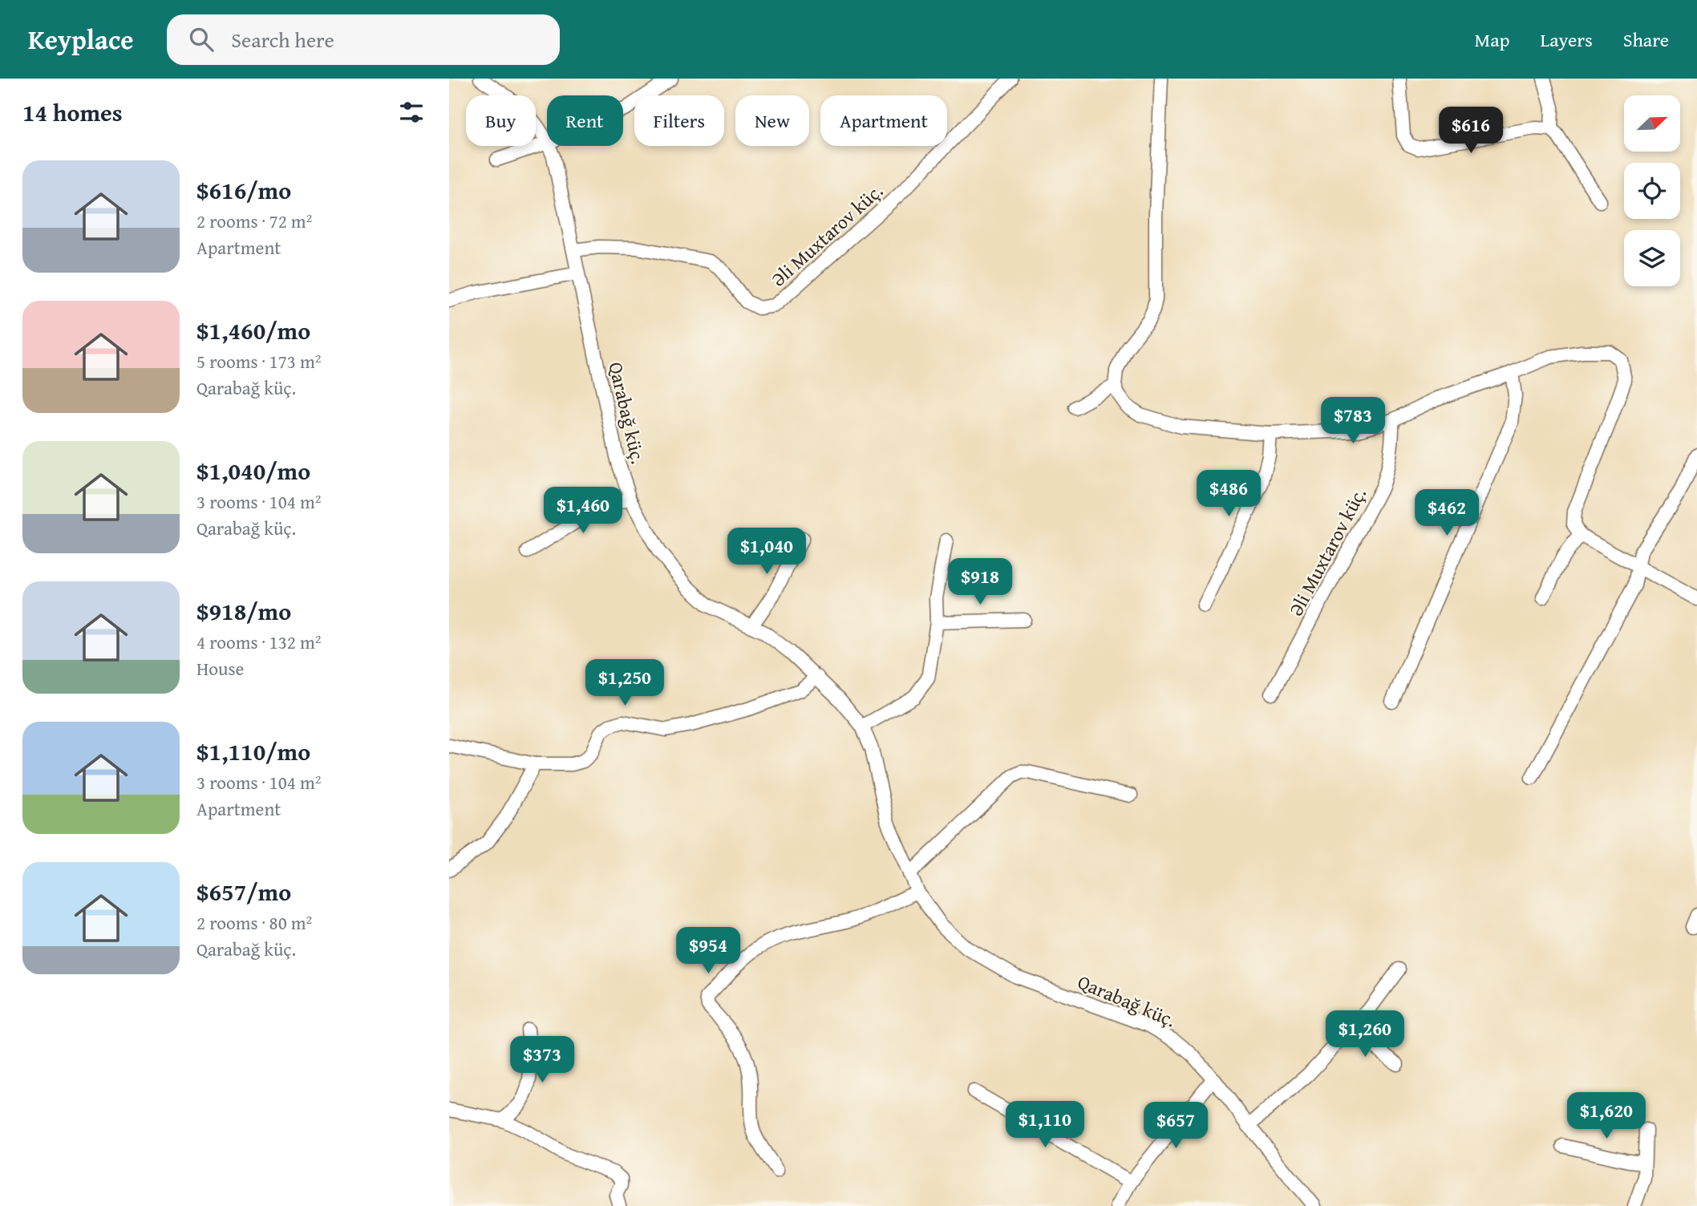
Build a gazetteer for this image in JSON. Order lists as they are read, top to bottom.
{
  "streets": {
    "street": ["Əli Muxtarov küç.", "Qarabağ küç."]
  },
  "crossings": [
    ["Əli Muxtarov küç.", "Qarabağ küç."]
  ],
  "north": "top right",
  "page": {
    "header": "Keyplace",
    "search": "Search here",
    "nav": ["Map", "Layers", "Share"],
    "heading": "14 homes",
    "chip": [
      "Buy",
      "Rent",
      "Filters",
      "New",
      "Apartment"
    ],
    "price": [
      "$616",
      "$783",
      "$486",
      "$1,460",
      "$462",
      "$1,040",
      "$918",
      "$1,250",
      "$954",
      "$1,260",
      "$373",
      "$1,620",
      "$1,110",
      "$657"
    ],
    "list": [
      {
        "name": "$616/mo",
        "note": "2 rooms · 72 m² · Apartment"
      },
      {
        "name": "$1,460/mo",
        "note": "5 rooms · 173 m² · Qarabağ küç."
      },
      {
        "name": "$1,040/mo",
        "note": "3 rooms · 104 m² · Qarabağ küç."
      },
      {
        "name": "$918/mo",
        "note": "4 rooms · 132 m² · House"
      },
      {
        "name": "$1,110/mo",
        "note": "3 rooms · 104 m² · Apartment"
      },
      {
        "name": "$657/mo",
        "note": "2 rooms · 80 m² · Qarabağ küç."
      }
    ]
  }
}
